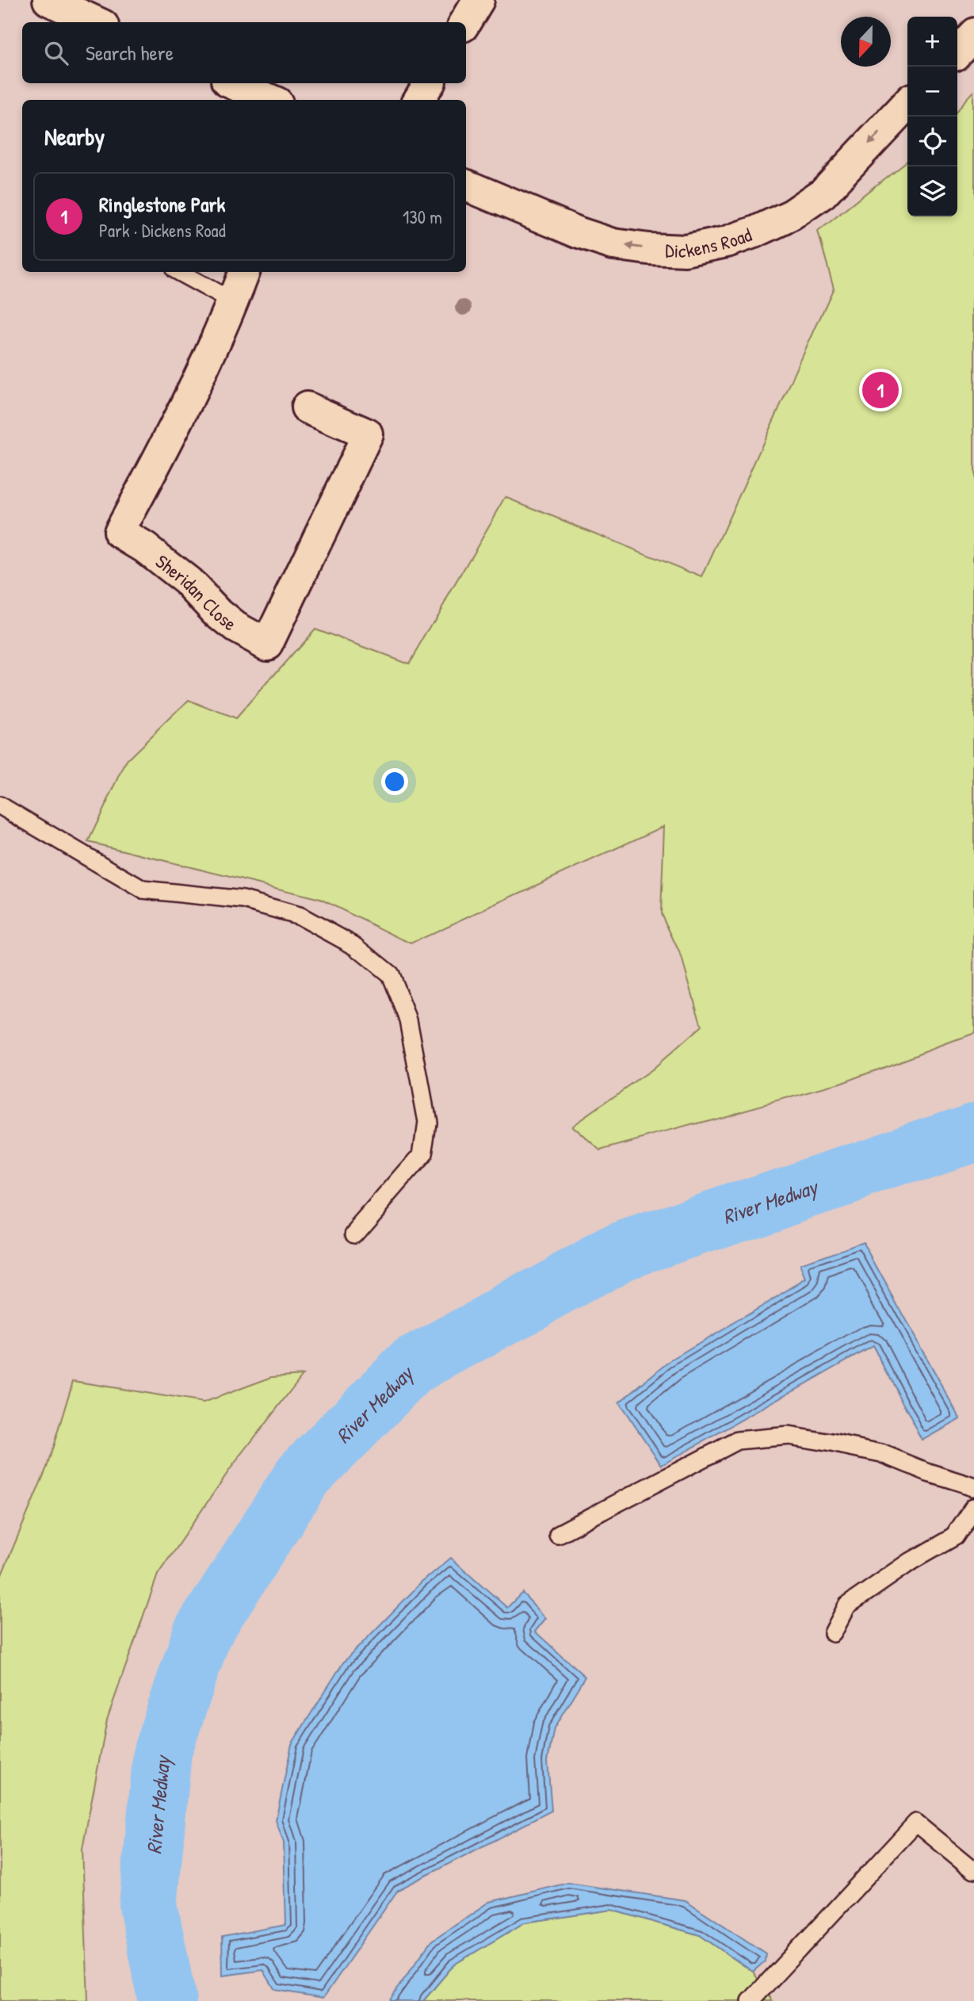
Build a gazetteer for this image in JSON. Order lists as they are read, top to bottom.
{
  "streets": {
    "street": ["Dickens Road", "Sheridan Close"]
  },
  "one_way": ["Dickens Road"],
  "water": ["River Medway"],
  "north": "bottom",
  "page": {
    "map_buttons": ["+", "−"],
    "search": "Search here",
    "heading": "Nearby",
    "list": [
      {
        "mark": "1",
        "name": "Ringlestone Park",
        "note": "Park · Dickens Road",
        "value": "130 m"
      }
    ],
    "pins": "1"
  }
}
